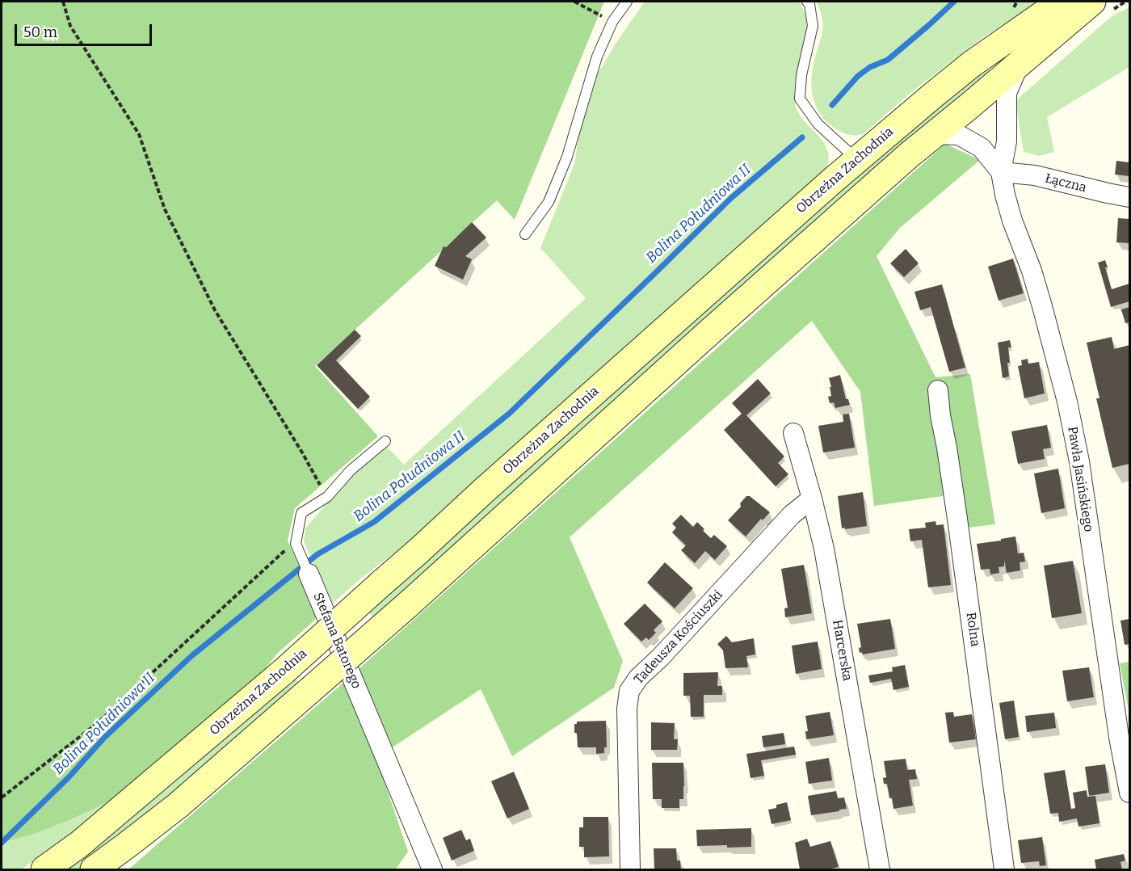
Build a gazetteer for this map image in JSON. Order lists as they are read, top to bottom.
{
  "streets": {
    "street": [
      "Obrzeżna Zachodnia",
      "Łączna",
      "Pawła Jasińskiego",
      "Rolna",
      "Tadeusza Kościuszki",
      "Stefana Batorego",
      "Harcerska"
    ]
  },
  "crossings": [
    ["Łączna", "Pawła Jasińskiego"],
    ["Tadeusza Kościuszki", "Harcerska"]
  ],
  "water": ["Bolina Południowa II"],
  "scale_bar": "50 m"
}
